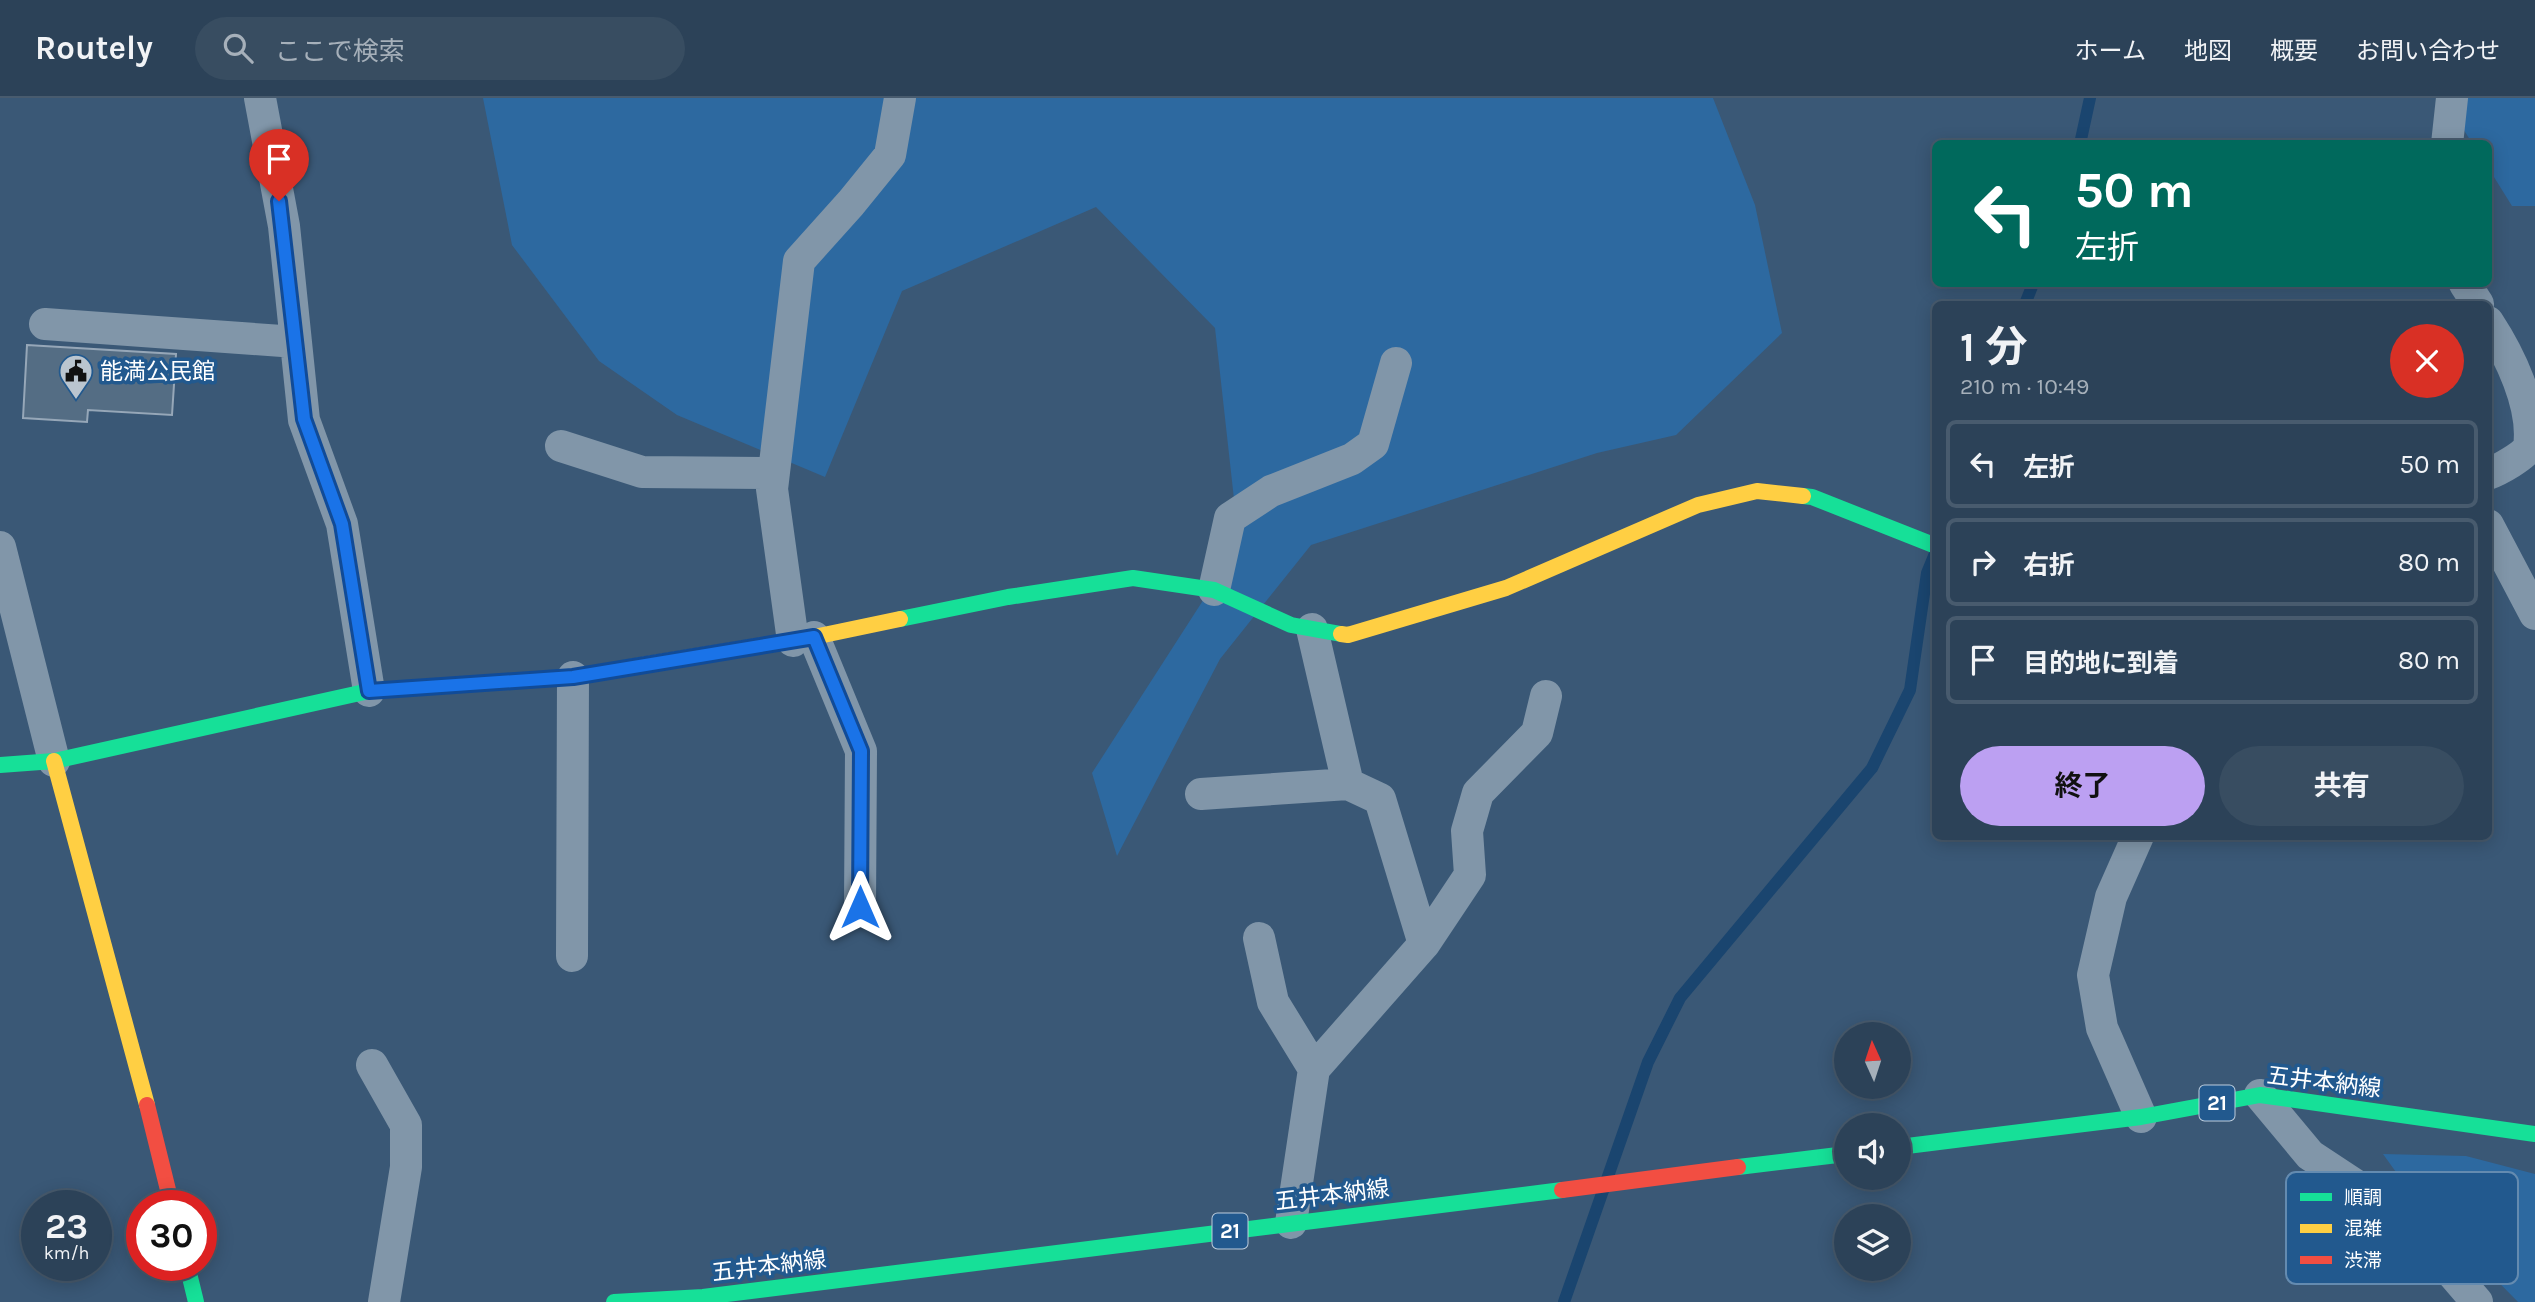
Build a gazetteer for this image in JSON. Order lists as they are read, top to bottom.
{
  "streets": {
    "street": ["五井本納線", "21"]
  },
  "places": {
    "public building": ["能満公民館"]
  },
  "legend": ["順調", "混雑", "渋滞"],
  "north": "top",
  "page": {
    "header": "Routely",
    "search": "ここで検索",
    "nav": [
      "ホーム",
      "地図",
      "概要",
      "お問い合わせ"
    ],
    "turn": ["50 m", "左折"],
    "heading": ["1 分", "210 m · 10:49"],
    "list": [
      {
        "name": "左折",
        "value": "50 m"
      },
      {
        "name": "右折",
        "value": "80 m"
      },
      {
        "name": "目的地に到着",
        "value": "80 m"
      }
    ],
    "buttons": ["終了", "共有"],
    "speed": "23 km/h",
    "limit": "30"
  }
}
